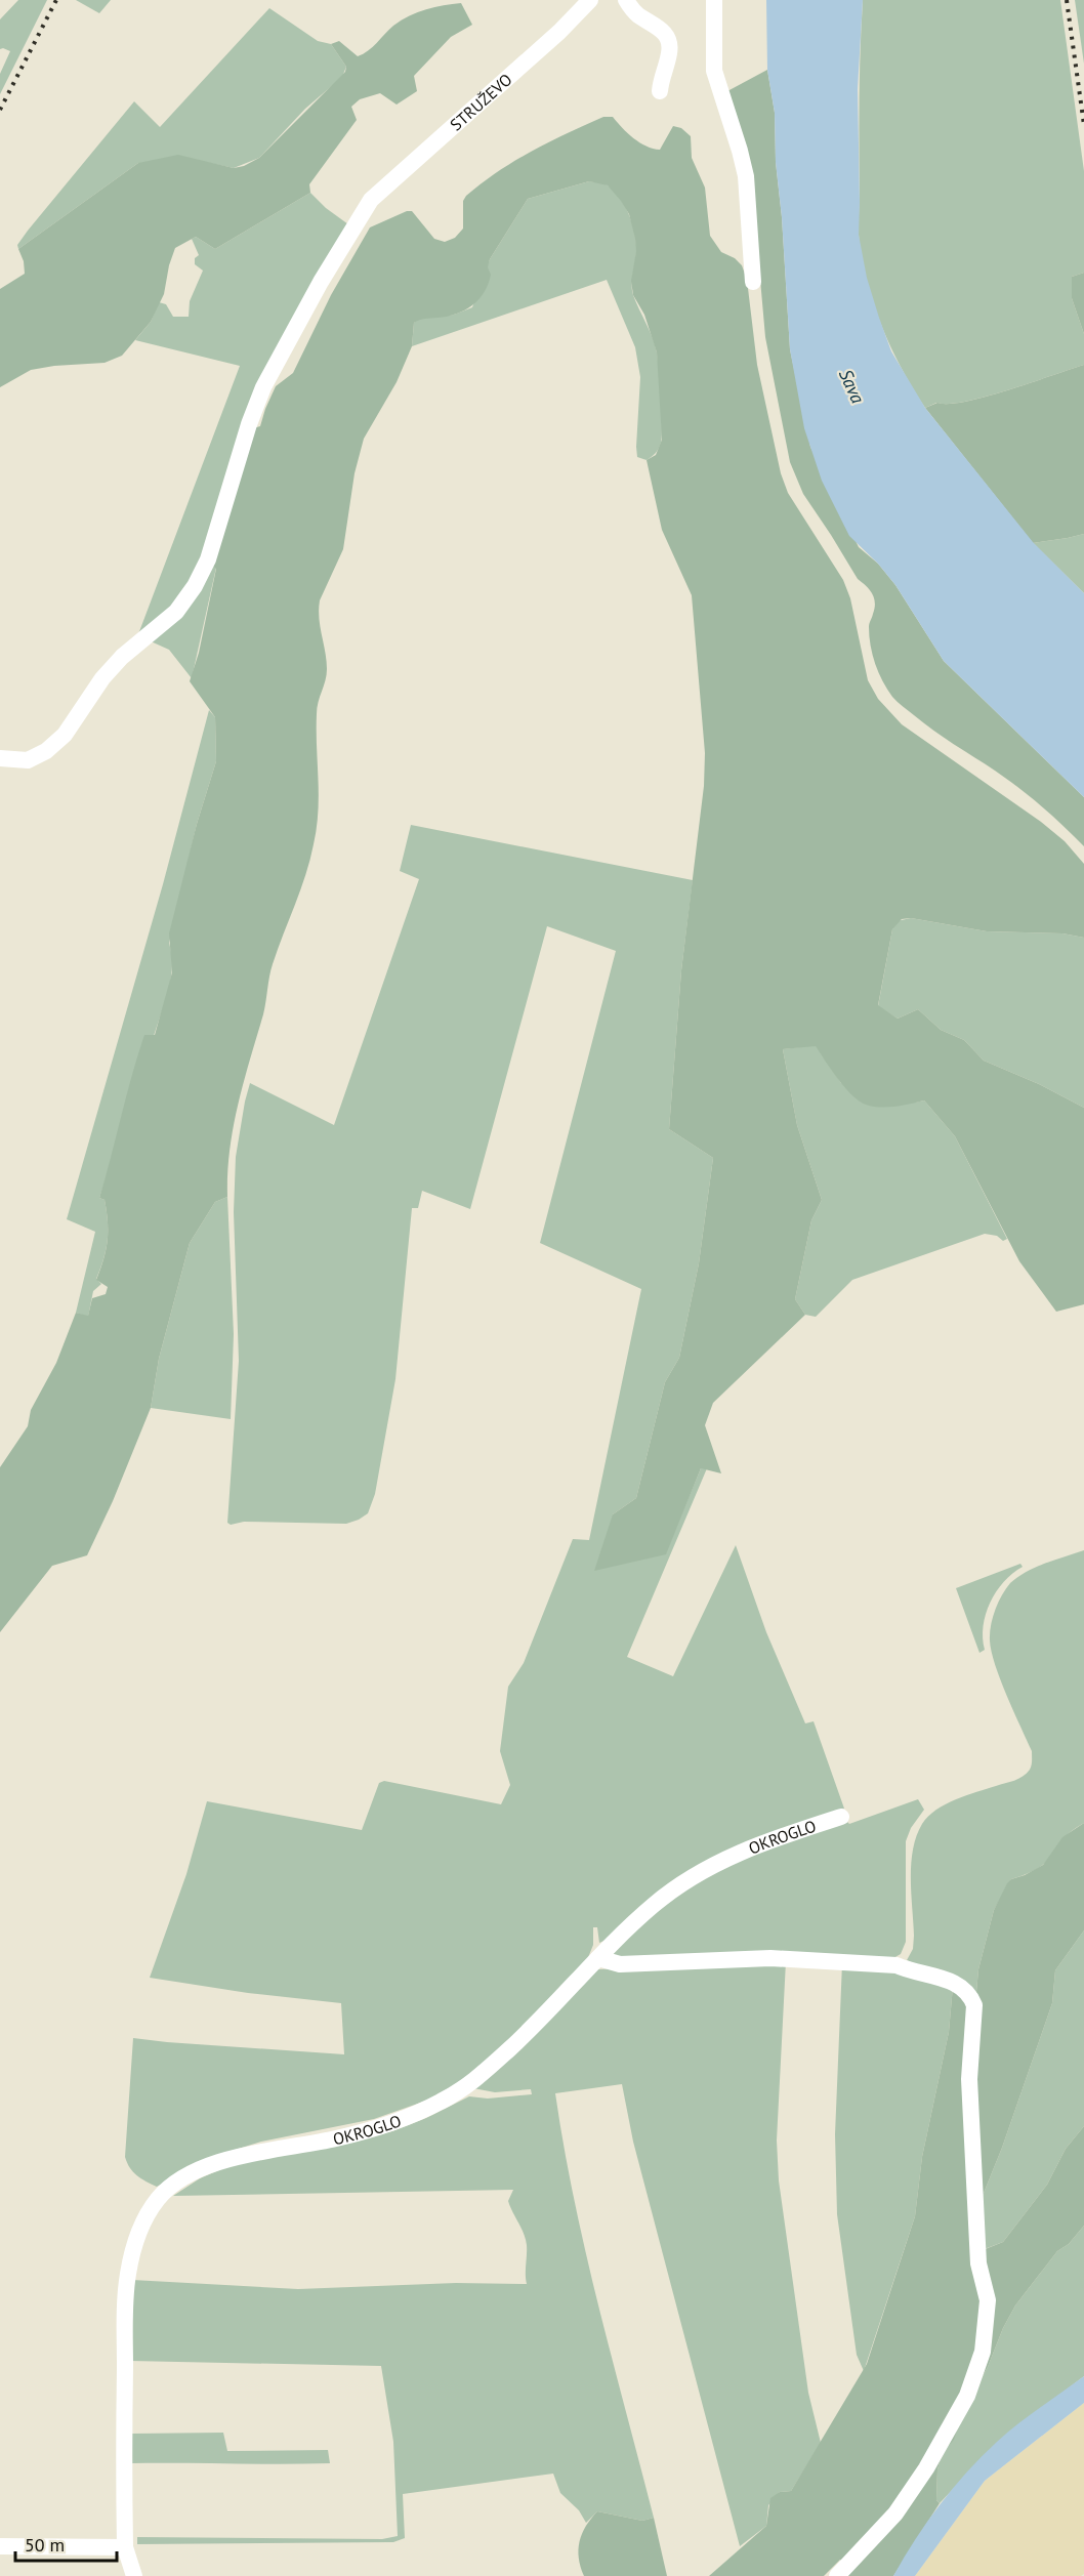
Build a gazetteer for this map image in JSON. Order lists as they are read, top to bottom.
{
  "streets": {
    "street": ["STRUŽEVO", "OKROGLO"]
  },
  "water": ["Sava"],
  "scale_bar": "50 m"
}
